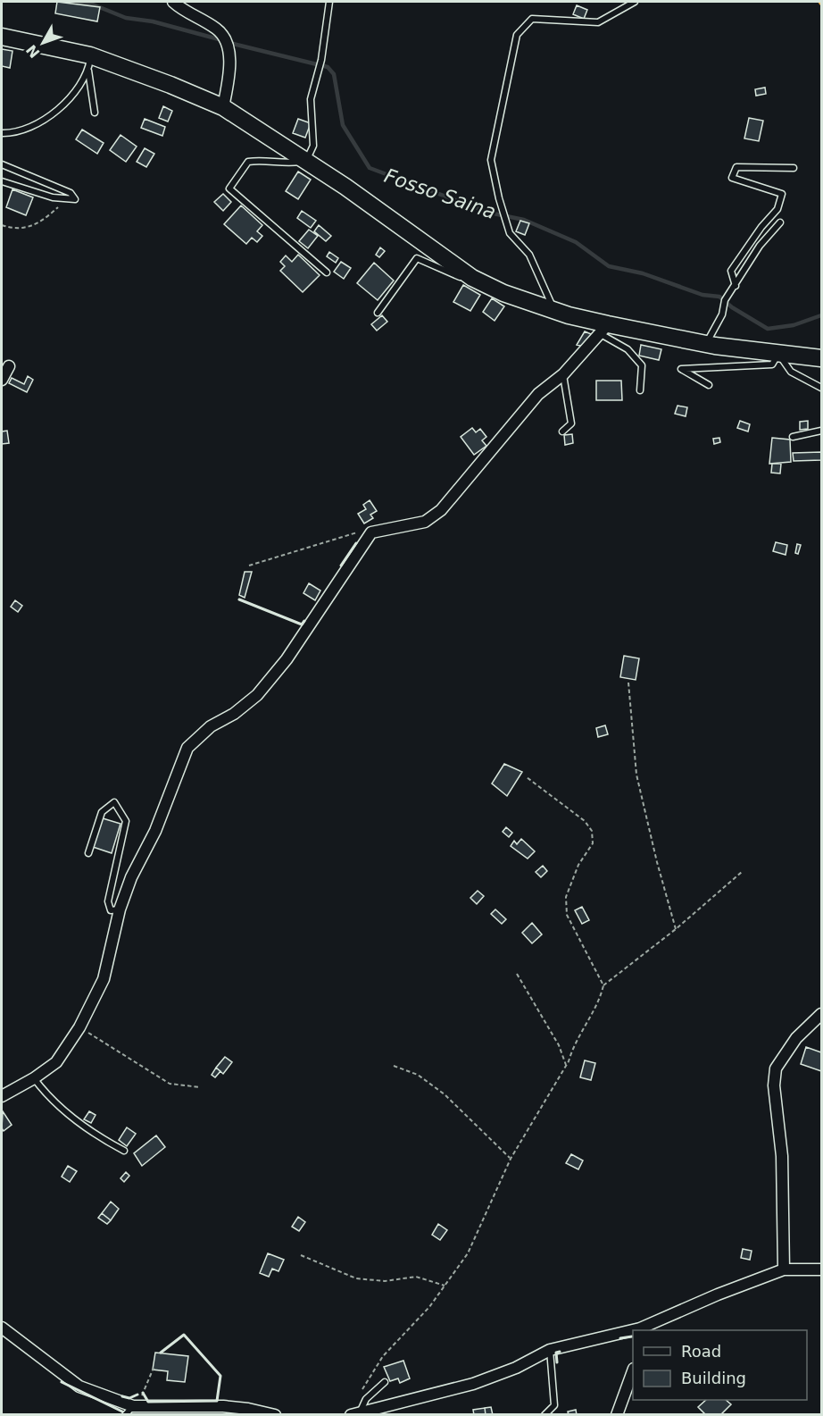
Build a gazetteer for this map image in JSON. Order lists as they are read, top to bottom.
{
  "water": ["Fosso Saina"],
  "legend": ["Road", "Building"],
  "north": "bottom left"
}
